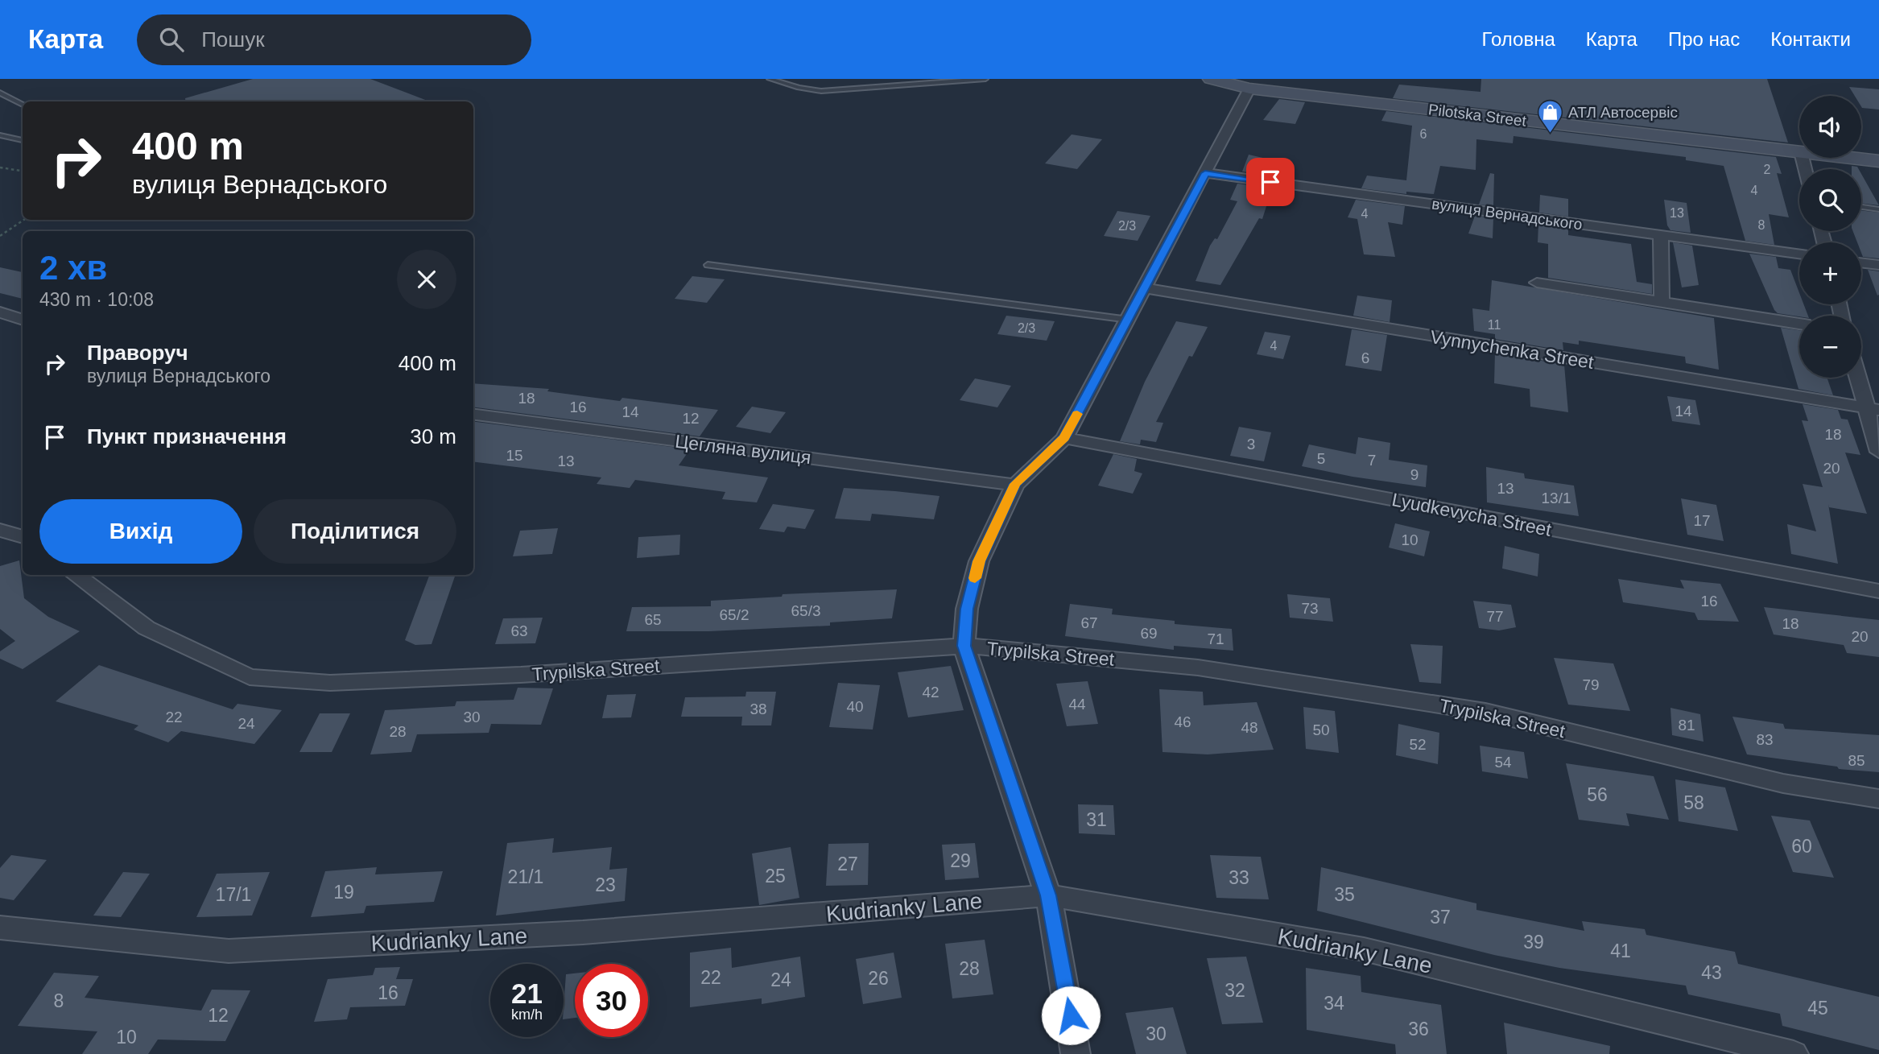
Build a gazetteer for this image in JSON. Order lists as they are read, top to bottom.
{
  "streets": {
    "street": [
      "Pilotska Street",
      "вулиця Вернадського",
      "Vynnychenka Street",
      "Цегляна вулиця",
      "Lyudkevycha Street",
      "Trypilska Street",
      "Kudrianky Lane"
    ]
  },
  "places": {
    "shop": ["АТЛ Автосервіс"]
  },
  "house_numbers": [
    "6",
    "2",
    "4",
    "13",
    "4",
    "8",
    "2/3",
    "11",
    "2/3",
    "4",
    "6",
    "18",
    "16",
    "14",
    "14",
    "12",
    "18",
    "3",
    "15",
    "5",
    "7",
    "13",
    "20",
    "9",
    "13",
    "13/1",
    "17",
    "10",
    "16",
    "73",
    "65/3",
    "65/2",
    "77",
    "65",
    "67",
    "18",
    "63",
    "69",
    "20",
    "71",
    "79",
    "42",
    "44",
    "40",
    "38",
    "22",
    "30",
    "46",
    "24",
    "81",
    "48",
    "50",
    "28",
    "83",
    "52",
    "85",
    "54",
    "56",
    "58",
    "31",
    "60",
    "29",
    "27",
    "25",
    "21/1",
    "33",
    "23",
    "19",
    "17/1",
    "35",
    "37",
    "39",
    "41",
    "28",
    "43",
    "22",
    "26",
    "24",
    "32",
    "16",
    "8",
    "34",
    "45",
    "12",
    "36",
    "30",
    "10"
  ],
  "page": {
    "header": "Карта",
    "search": "Пошук",
    "nav": [
      "Головна",
      "Карта",
      "Про нас",
      "Контакти"
    ],
    "map_buttons": ["+", "−"],
    "turn": ["400 m", "вулиця Вернадського"],
    "heading": ["2 хв", "430 m · 10:08"],
    "list": [
      {
        "name": "Праворуч",
        "note": "вулиця Вернадського",
        "value": "400 m"
      },
      {
        "name": "Пункт призначення",
        "value": "30 m"
      }
    ],
    "buttons": ["Вихід", "Поділитися"],
    "speed": "21 km/h",
    "limit": "30"
  }
}
